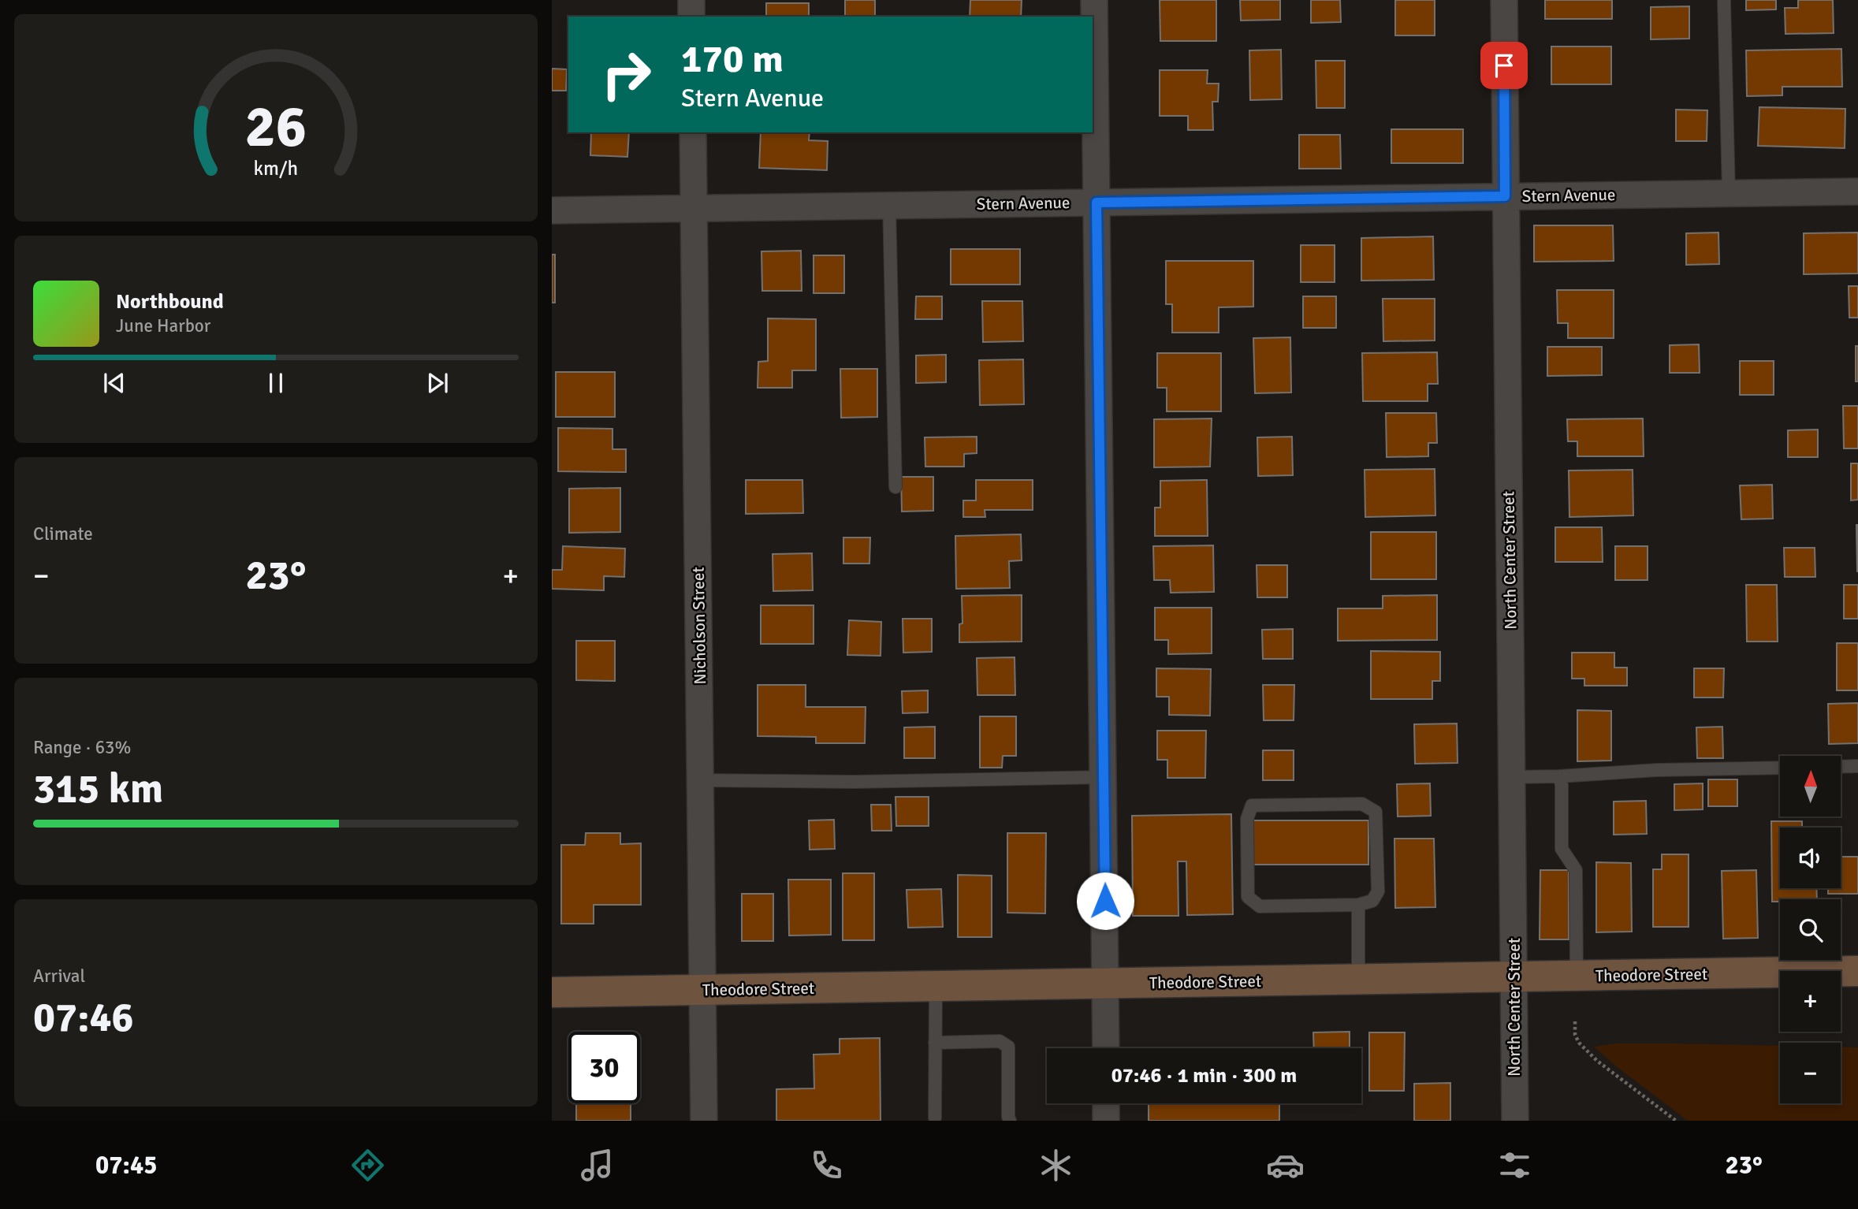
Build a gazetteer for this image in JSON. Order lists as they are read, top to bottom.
{
  "streets": {
    "main road": ["Theodore Street"],
    "street": ["Stern Avenue", "North Center Street", "Nicholson Street"]
  },
  "crossings": [
    ["Stern Avenue", "North Center Street"],
    ["Stern Avenue", "Nicholson Street"],
    ["North Center Street", "Theodore Street"],
    ["Nicholson Street", "Theodore Street"]
  ],
  "north": "top",
  "page": {
    "turn": ["170 m", "Stern Avenue"],
    "song": ["Northbound", "June Harbor"],
    "tile": [
      "Climate",
      ["Range · 63%", "315 km"],
      ["Arrival", "07:46"]
    ],
    "heat": ["−", "23°", "+"],
    "map_buttons": ["+", "−"],
    "limit": "30",
    "trip": "07:46 · 1 min · 300 m",
    "tabs": ["07:45", "23°"],
    "gauge": ["26", "km/h"]
  }
}
